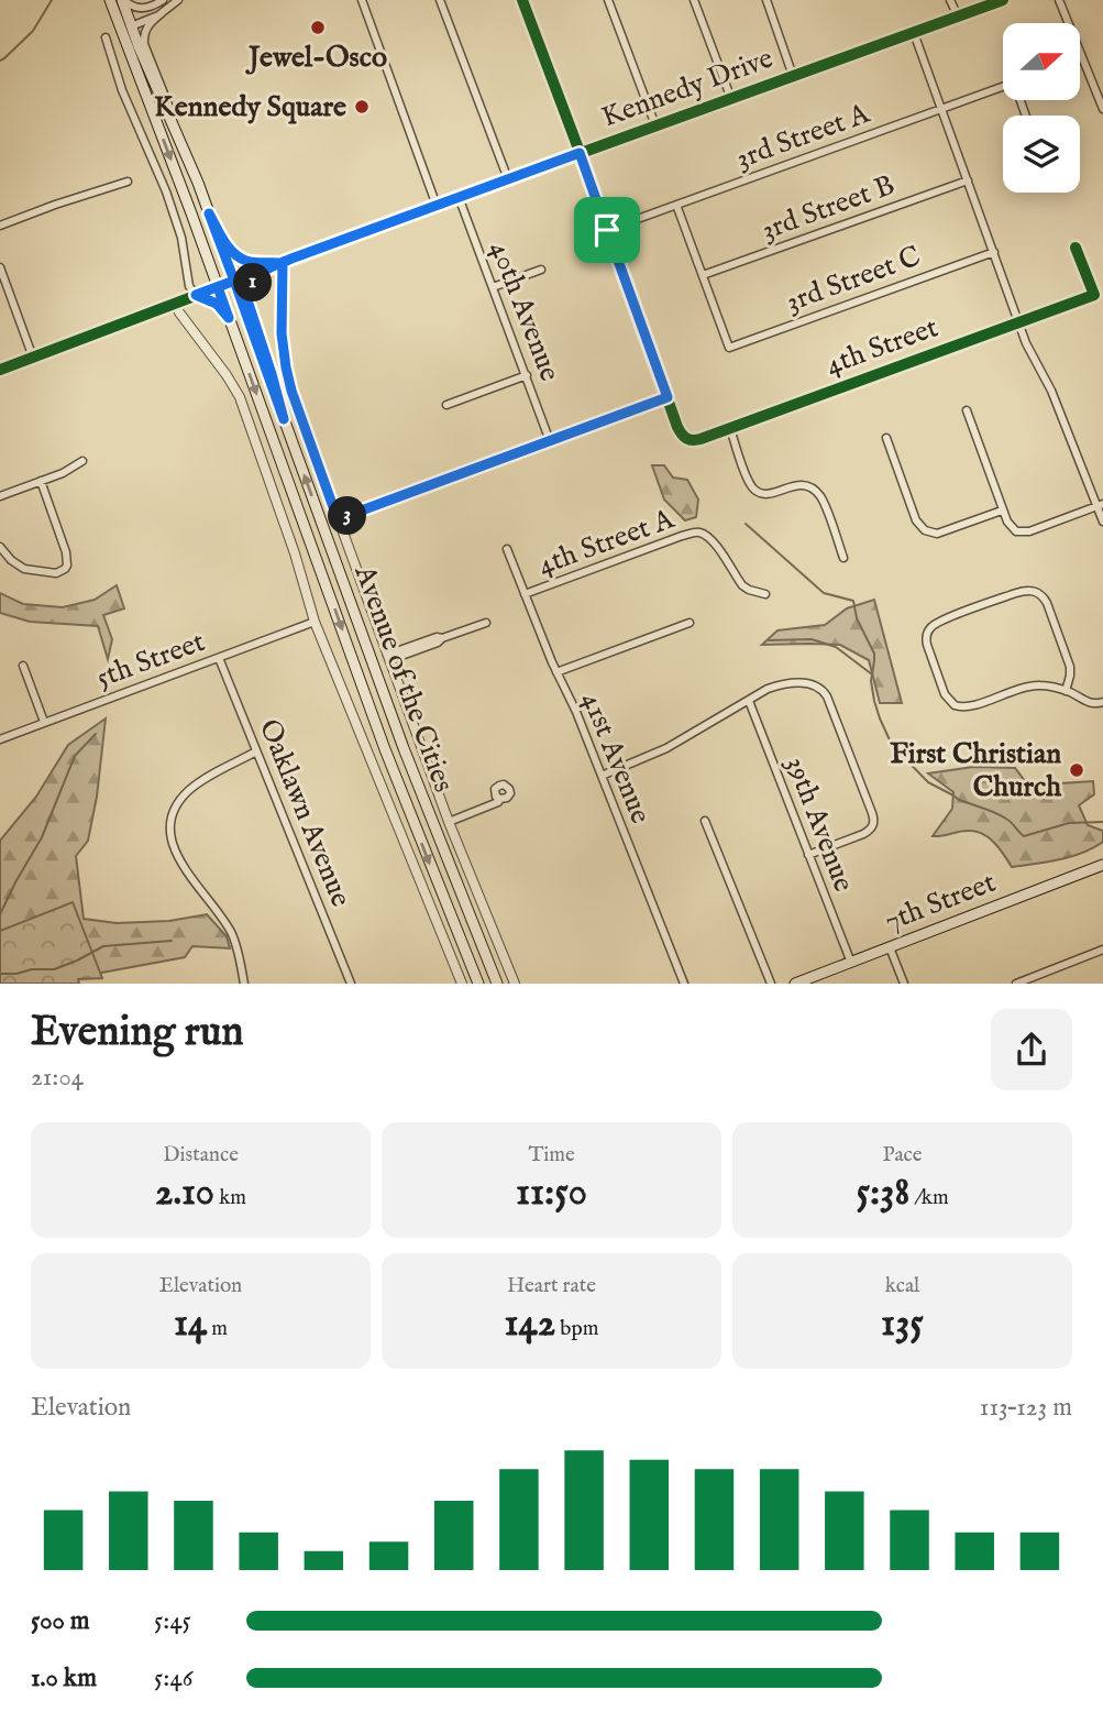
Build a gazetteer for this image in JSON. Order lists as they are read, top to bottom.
{
  "streets": {
    "main road": ["Avenue of the Cities", "7th Street"],
    "street": [
      "Kennedy Drive",
      "3rd Street A",
      "3rd Street B",
      "3rd Street C",
      "40th Avenue",
      "4th Street",
      "4th Street A",
      "5th Street",
      "41st Avenue",
      "Oaklawn Avenue",
      "39th Avenue"
    ]
  },
  "crossings": [
    ["Kennedy Drive", "40th Avenue"],
    ["Kennedy Drive", "Avenue of the Cities"],
    ["3rd Street B", "3rd Street C"],
    ["4th Street A", "41st Avenue"],
    ["5th Street", "Avenue of the Cities"],
    ["5th Street", "Oaklawn Avenue"],
    ["39th Avenue", "7th Street"]
  ],
  "places": ["Jewel-Osco", "Kennedy Square", "First Christian Church"],
  "north": "right",
  "page": {
    "pins": ["1", "3"],
    "heading": ["Evening run", "21:04"],
    "stats": [
      ["Distance", "2.10 km"],
      ["Time", "11:50"],
      ["Pace", "5:38 /km"],
      ["Elevation", "14 m"],
      ["Heart rate", "142 bpm"],
      ["kcal", "135"]
    ],
    "chart": ["Elevation", "113–123 m"],
    "list": [
      {
        "name": "500 m",
        "note": "5:45"
      },
      {
        "name": "1.0 km",
        "note": "5:46"
      }
    ]
  }
}
